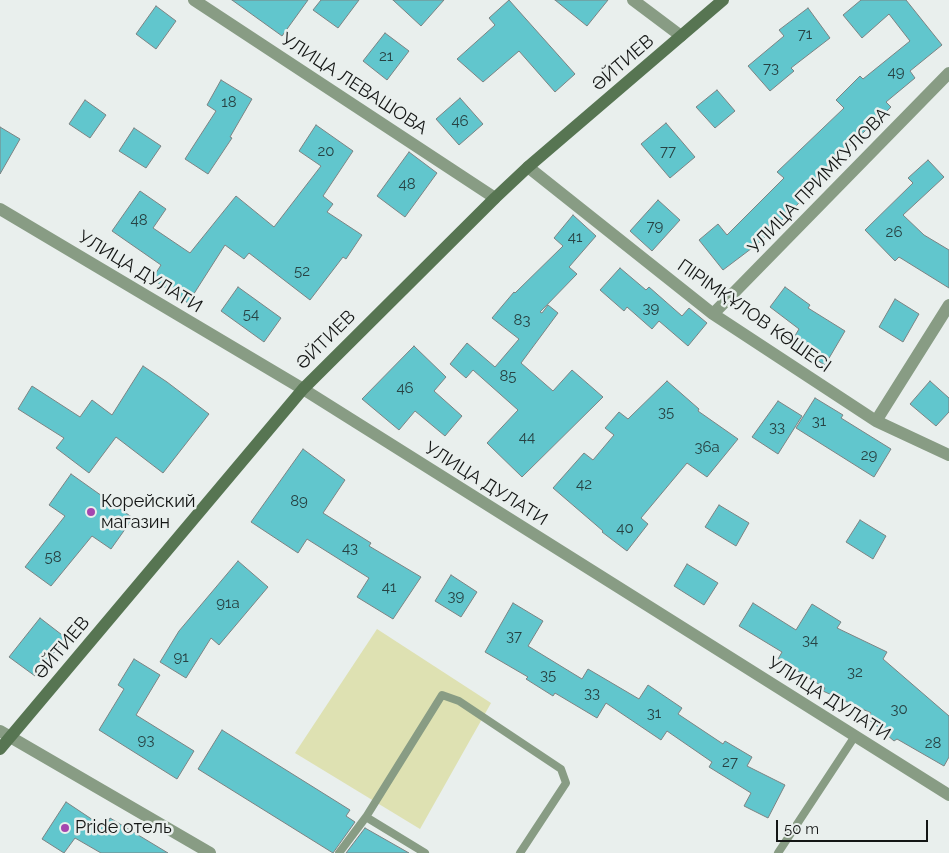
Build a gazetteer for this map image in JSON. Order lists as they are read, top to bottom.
{
  "streets": {
    "street": [
      "ӘЙТИЕВ",
      "УЛИЦА ЛЕВАШОВА",
      "УЛИЦА ПРИМКУЛОВА",
      "УЛИЦА ДУЛАТИ",
      "ПІРІМҚҰЛОВ КӨШЕСІ"
    ]
  },
  "crossings": [
    ["ӘЙТИЕВ", "УЛИЦА ЛЕВАШОВА"],
    ["ӘЙТИЕВ", "УЛИЦА ДУЛАТИ"],
    ["ӘЙТИЕВ", "ПІРІМҚҰЛОВ КӨШЕСІ"],
    ["УЛИЦА ПРИМКУЛОВА", "ПІРІМҚҰЛОВ КӨШЕСІ"]
  ],
  "places": ["Корейский магазин", "Pride отель"],
  "house_numbers": [
    "71",
    "21",
    "73",
    "49",
    "18",
    "46",
    "20",
    "77",
    "48",
    "48",
    "79",
    "26",
    "41",
    "52",
    "39",
    "54",
    "83",
    "85",
    "46",
    "35",
    "31",
    "33",
    "44",
    "36а",
    "29",
    "42",
    "89",
    "40",
    "43",
    "58",
    "41",
    "39",
    "91а",
    "37",
    "34",
    "91",
    "32",
    "35",
    "33",
    "30",
    "31",
    "93",
    "28",
    "27"
  ],
  "scale_bar": "50 m"
}
